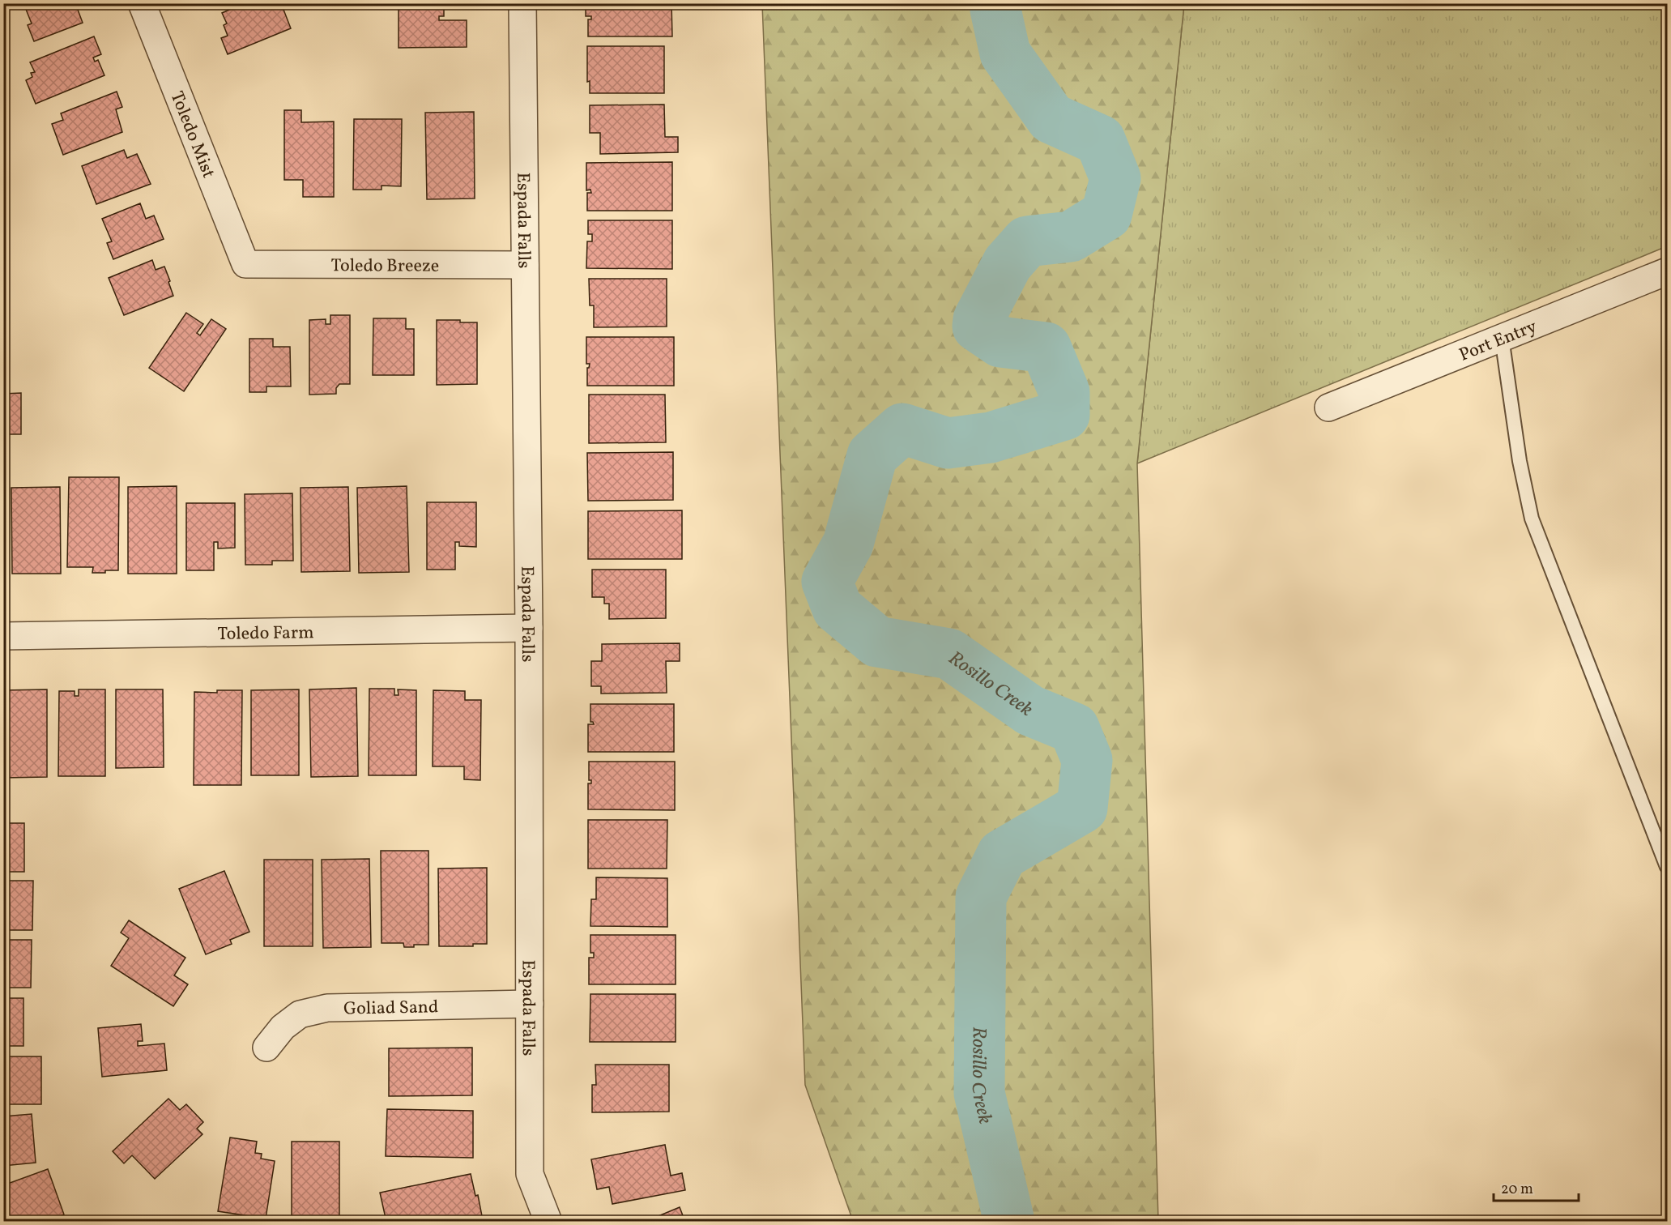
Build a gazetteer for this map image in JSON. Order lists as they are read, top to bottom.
{
  "streets": {
    "street": [
      "Toledo Mist",
      "Espada Falls",
      "Toledo Breeze",
      "Port Entry",
      "Toledo Farm",
      "Goliad Sand"
    ]
  },
  "crossings": [
    ["Toledo Mist", "Toledo Breeze"],
    ["Espada Falls", "Toledo Breeze"],
    ["Espada Falls", "Toledo Farm"],
    ["Espada Falls", "Goliad Sand"]
  ],
  "water": ["Rosillo Creek"],
  "scale_bar": "20 m"
}
